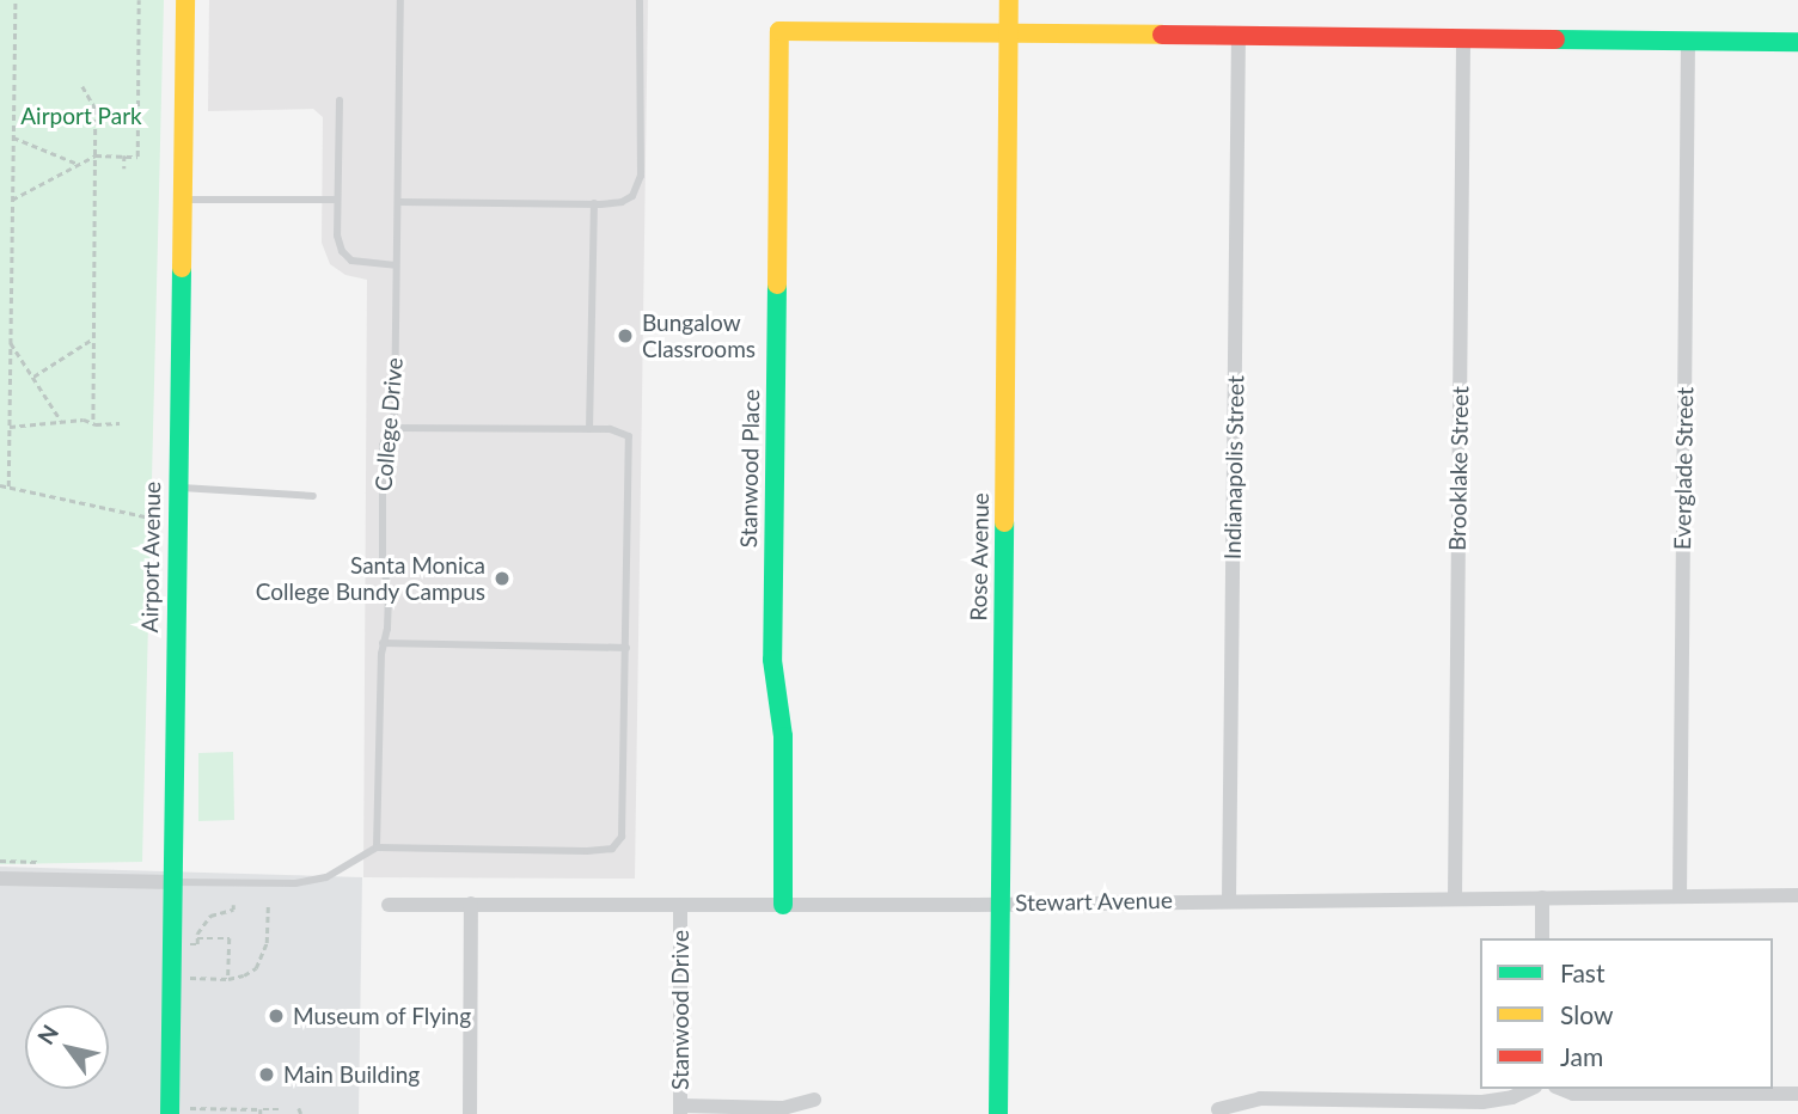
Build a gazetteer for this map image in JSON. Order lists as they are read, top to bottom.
{
  "streets": {
    "street": [
      "Indianapolis Street",
      "Stanwood Place",
      "Brooklake Street",
      "Everglade Street",
      "Airport Avenue",
      "Rose Avenue",
      "Stewart Avenue",
      "Stanwood Drive"
    ],
    "lane": ["College Drive"]
  },
  "crossings": [
    ["Indianapolis Street", "Stewart Avenue"],
    ["Stanwood Place", "Rose Avenue"],
    ["Stanwood Place", "Stewart Avenue"],
    ["Brooklake Street", "Stewart Avenue"],
    ["Everglade Street", "Stewart Avenue"],
    ["Rose Avenue", "Stewart Avenue"],
    ["Stewart Avenue", "Stanwood Drive"]
  ],
  "parks": ["Airport Park"],
  "places": [
    "Bungalow Classrooms",
    "Santa Monica College Bundy Campus",
    "Museum of Flying",
    "Main Building"
  ],
  "legend": ["Fast", "Slow", "Jam"],
  "north": "top left"
}
